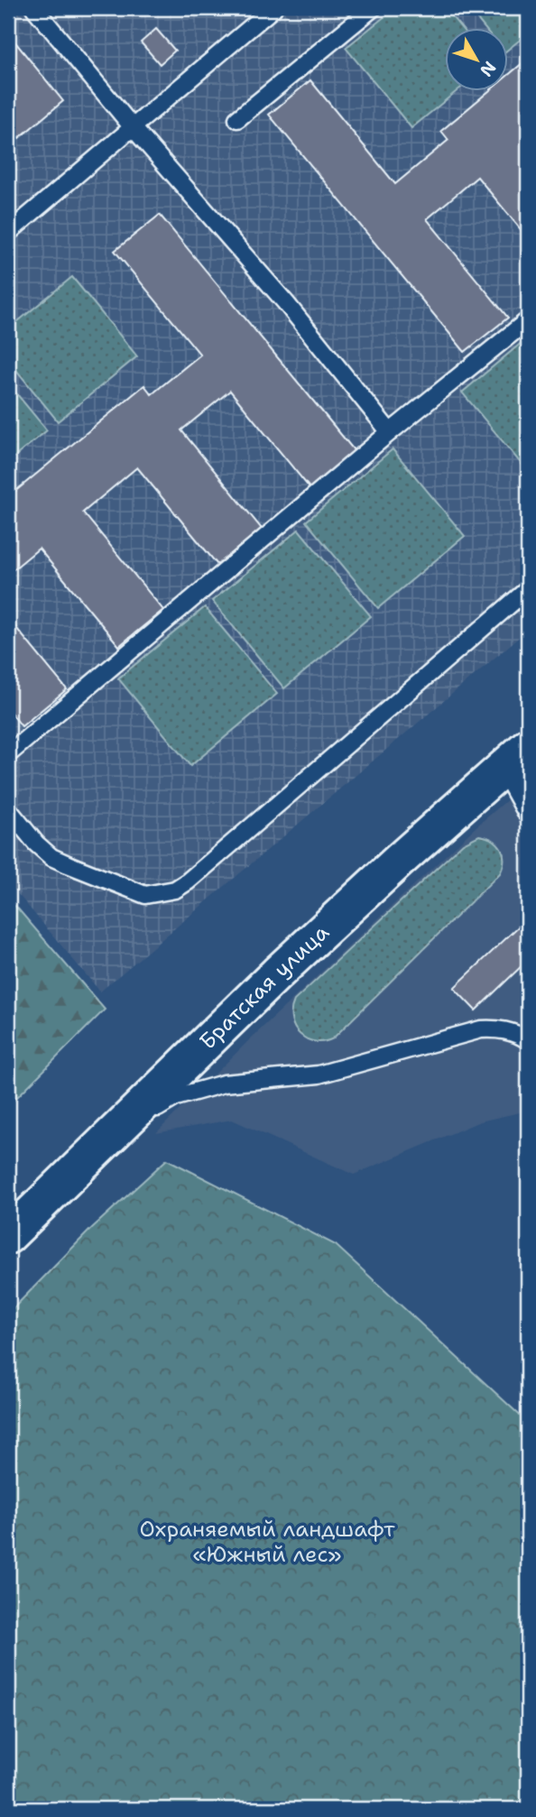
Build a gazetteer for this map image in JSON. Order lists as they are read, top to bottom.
{
  "streets": {
    "main road": ["Братская улица"]
  },
  "parks": ["Охраняемый ландшафт «Южный лес»"],
  "north": "bottom right"
}
